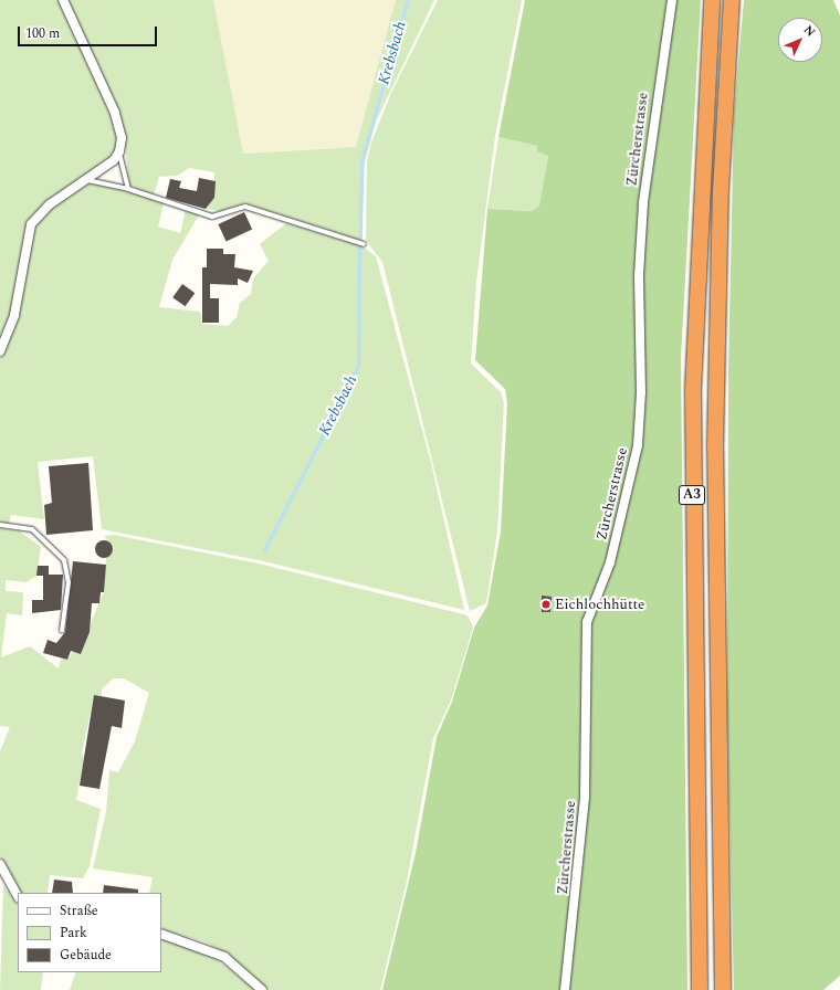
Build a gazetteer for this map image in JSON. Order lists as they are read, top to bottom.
{
  "streets": {
    "highway": ["A3"],
    "street": ["Zürcherstrasse"]
  },
  "water": ["Krebsbach"],
  "places": ["Eichlochhütte"],
  "legend": ["Straße", "Park", "Gebäude"],
  "scale_bar": "100 m",
  "north": "top right"
}
